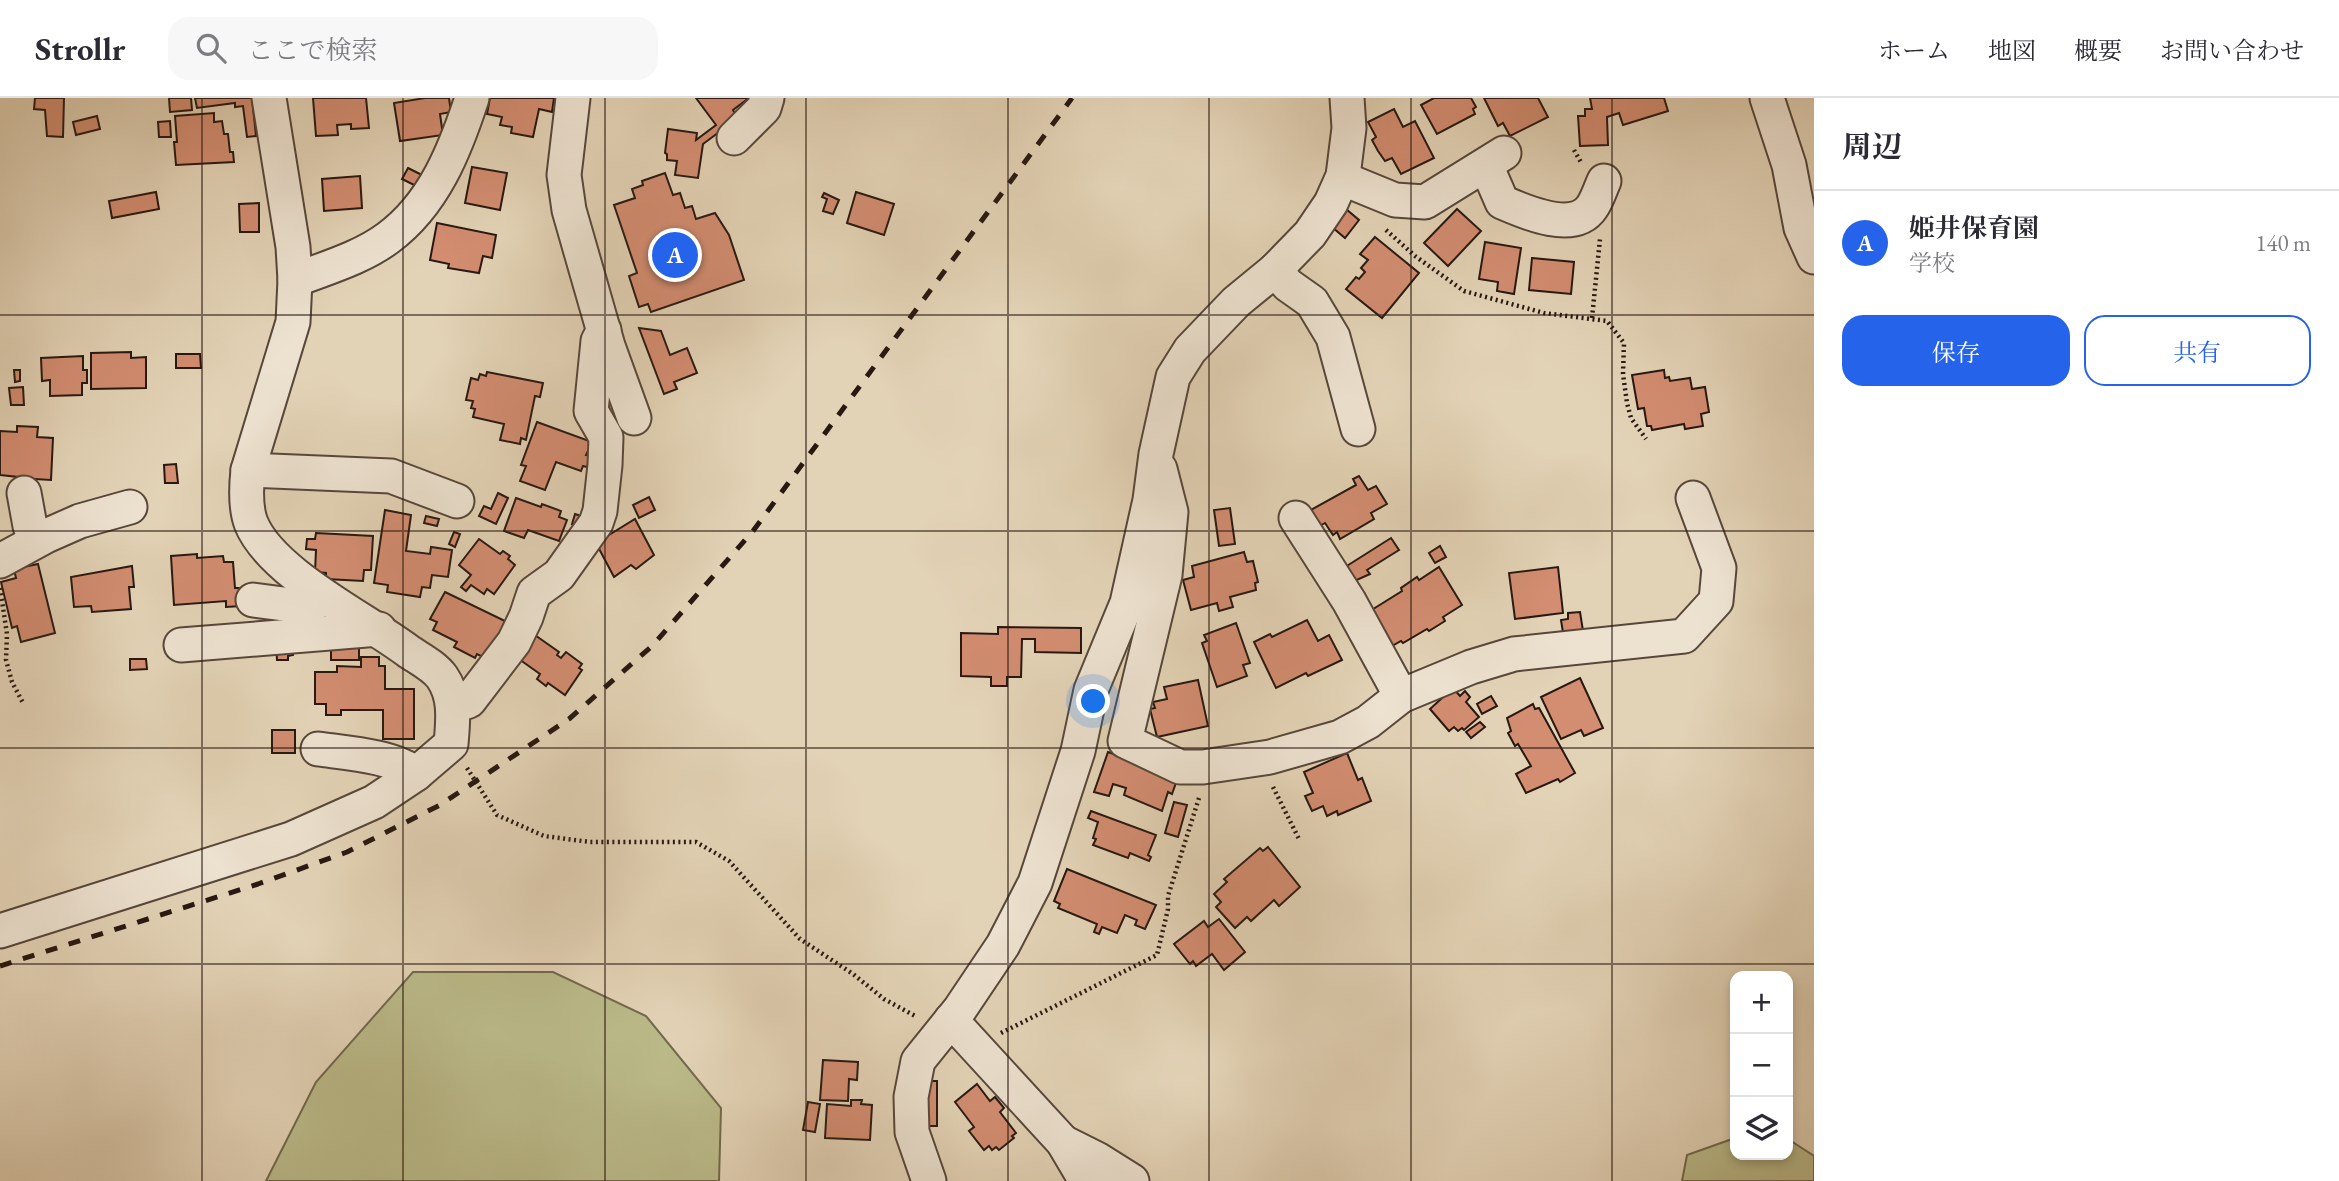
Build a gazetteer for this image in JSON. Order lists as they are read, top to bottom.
{
  "page": {
    "header": "Strollr",
    "search": "ここで検索",
    "nav": [
      "ホーム",
      "地図",
      "概要",
      "お問い合わせ"
    ],
    "heading": "周辺",
    "list": [
      {
        "mark": "A",
        "name": "姫井保育園",
        "note": "学校",
        "value": "140 m"
      }
    ],
    "pins": "A",
    "buttons": ["保存", "共有"],
    "map_buttons": ["+", "−"]
  }
}
